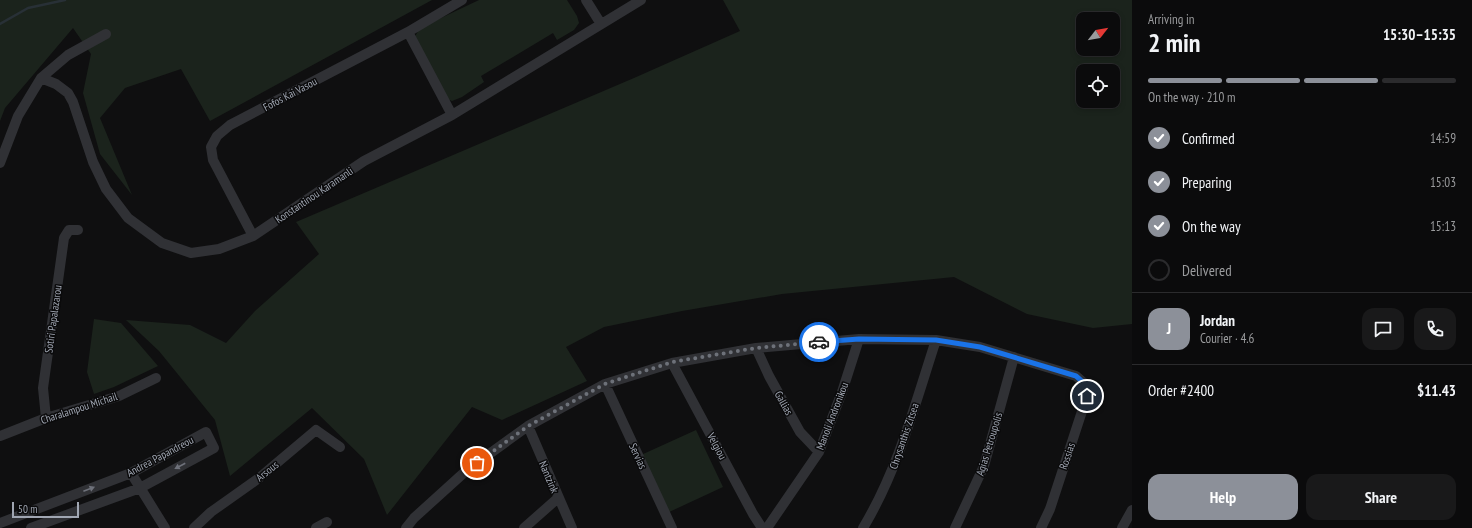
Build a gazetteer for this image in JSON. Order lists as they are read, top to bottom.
{
  "streets": {
    "street": [
      "Fofos Kai Vasou",
      "Konstantinou Karamanli",
      "Sotiri Papalazarou",
      "Gallias",
      "Charalampou Michail",
      "Manoli Andronikou",
      "Chrysanthis Zitsea",
      "Agias Petroupolis",
      "Velgiou",
      "Andrea Papandreou",
      "Servias",
      "Rossias",
      "Arsous",
      "Nantzink"
    ]
  },
  "crossings": [
    ["Fofos Kai Vasou", "Konstantinou Karamanli"],
    ["Sotiri Papalazarou", "Charalampou Michail"],
    ["Gallias", "Manoli Andronikou"],
    ["Agias Petroupolis", "Rossias"]
  ],
  "scale_bar": "50 m",
  "north": "top right",
  "page": {
    "heading": ["2 min", "Arriving in", "15:30–15:35"],
    "panel": [
      "Jordan",
      "Courier · 4.6",
      "Order #2400",
      "$11.43"
    ],
    "bar": "On the way · 210 m",
    "list": [
      ["Confirmed", "14:59"],
      ["Preparing", "15:03"],
      ["On the way", "15:13"],
      "Delivered"
    ],
    "round": "J",
    "buttons": ["Help", "Share"],
    "scale": "50 m"
  }
}
